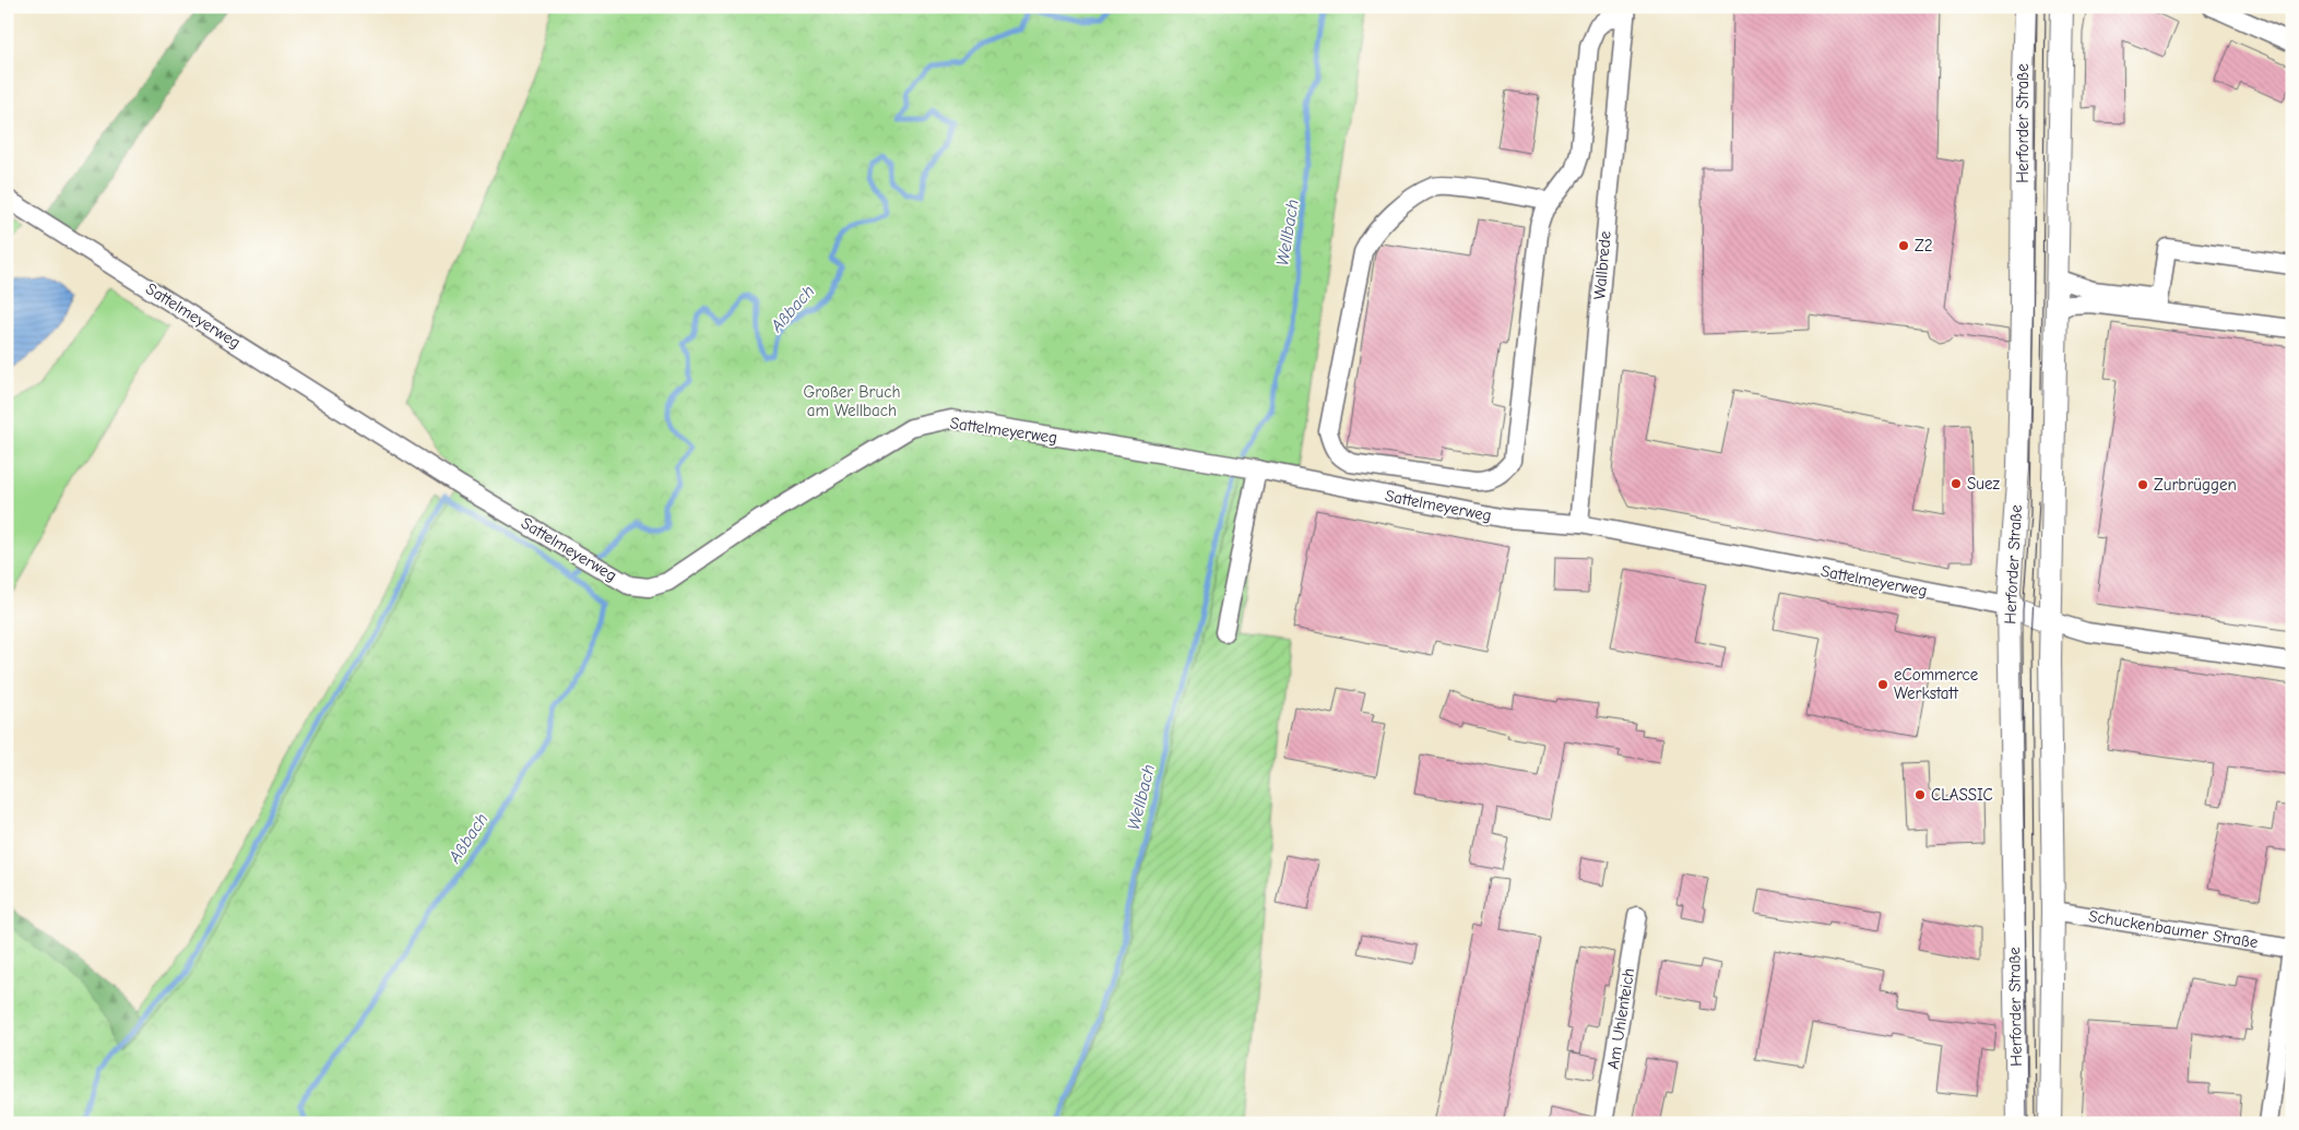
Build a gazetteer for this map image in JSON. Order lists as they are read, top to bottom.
{
  "streets": {
    "main road": ["Herforder Straße"],
    "street": [
      "Wallbrede",
      "Sattelmeyerweg",
      "Schuckenbaumer Straße",
      "Am Uhlenteich"
    ]
  },
  "crossings": [
    ["Herforder Straße", "Sattelmeyerweg"],
    ["Wallbrede", "Sattelmeyerweg"]
  ],
  "water": ["Wellbach", "Aßbach"],
  "parks": ["Großer Bruch am Wellbach"],
  "places": [
    "Z2",
    "Suez",
    "Zurbrüggen",
    "eCommerce Werkstatt",
    "CLASSIC"
  ]
}
